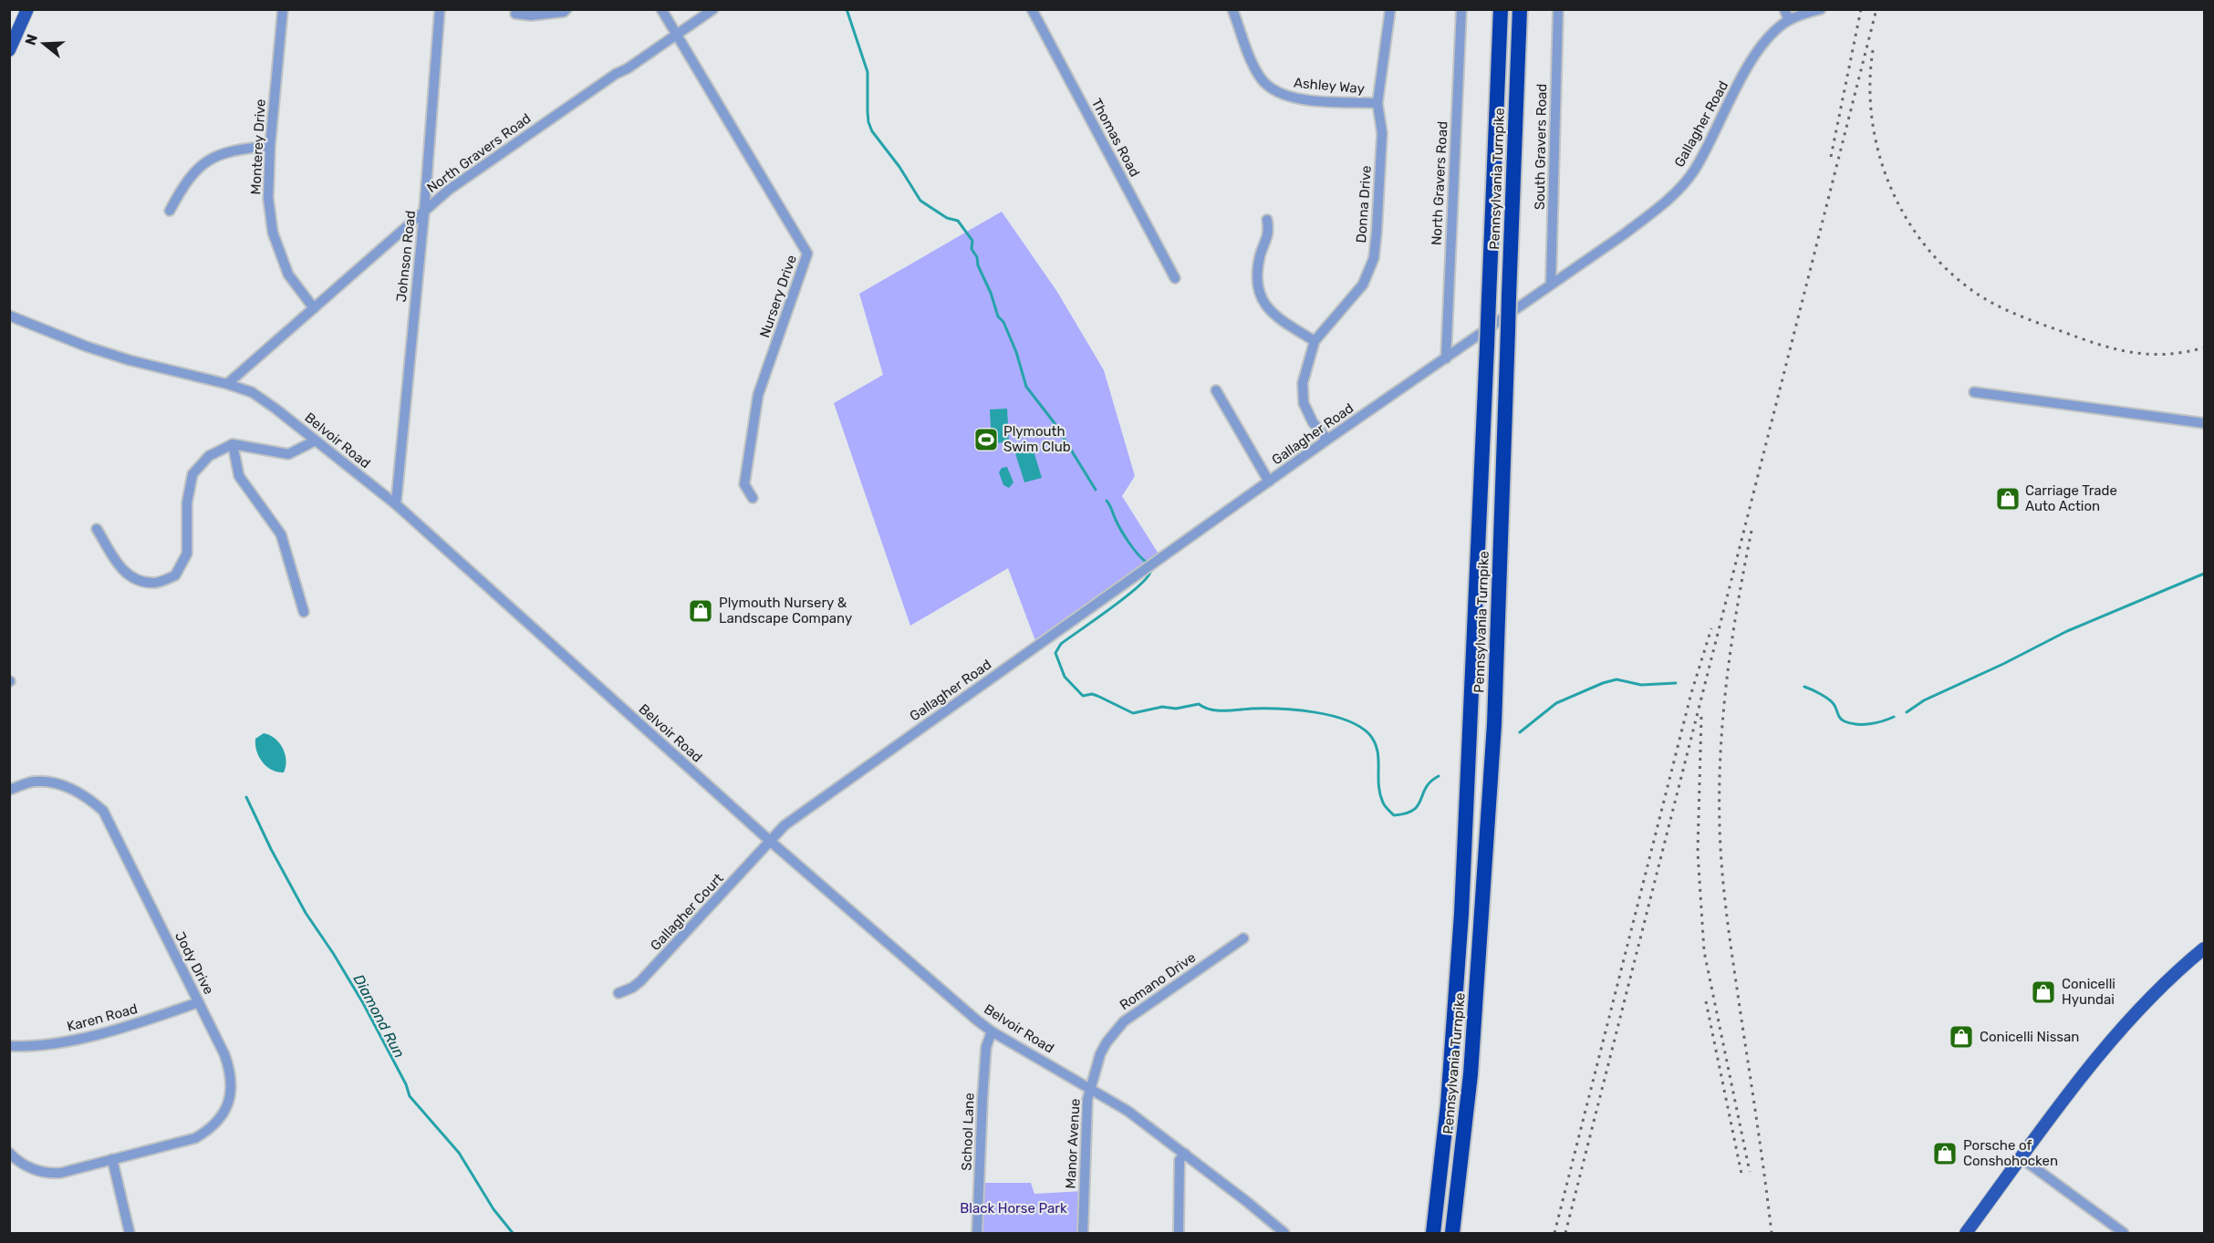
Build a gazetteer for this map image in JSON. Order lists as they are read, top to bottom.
{
  "streets": {
    "highway": ["Pennsylvania Turnpike"],
    "street": [
      "Ashley Way",
      "Gallagher Road",
      "Thomas Road",
      "Monterey Drive",
      "South Gravers Road",
      "North Gravers Road",
      "Donna Drive",
      "Johnson Road",
      "Nursery Drive",
      "Belvoir Road",
      "Gallagher Court",
      "Jody Drive",
      "Romano Drive",
      "Karen Road",
      "School Lane",
      "Manor Avenue"
    ]
  },
  "crossings": [
    ["Ashley Way", "Donna Drive"],
    ["Gallagher Road", "South Gravers Road"],
    ["Gallagher Road", "North Gravers Road"],
    ["Gallagher Road", "Donna Drive"],
    ["Gallagher Road", "Belvoir Road"],
    ["Gallagher Road", "Gallagher Court"],
    ["Monterey Drive", "North Gravers Road"],
    ["North Gravers Road", "Johnson Road"],
    ["North Gravers Road", "Nursery Drive"],
    ["North Gravers Road", "Belvoir Road"],
    ["Johnson Road", "Belvoir Road"],
    ["Belvoir Road", "Gallagher Court"],
    ["Belvoir Road", "Romano Drive"],
    ["Belvoir Road", "School Lane"],
    ["Belvoir Road", "Manor Avenue"],
    ["Jody Drive", "Karen Road"],
    ["Romano Drive", "Manor Avenue"]
  ],
  "water": ["Diamond Run"],
  "parks": ["Black Horse Park"],
  "places": {
    "sports": ["Plymouth Swim Club"],
    "shop": [
      "Carriage Trade Auto Action",
      "Plymouth Nursery & Landscape Company",
      "Conicelli Hyundai",
      "Conicelli Nissan",
      "Porsche of Conshohocken"
    ]
  },
  "north": "left"
}
